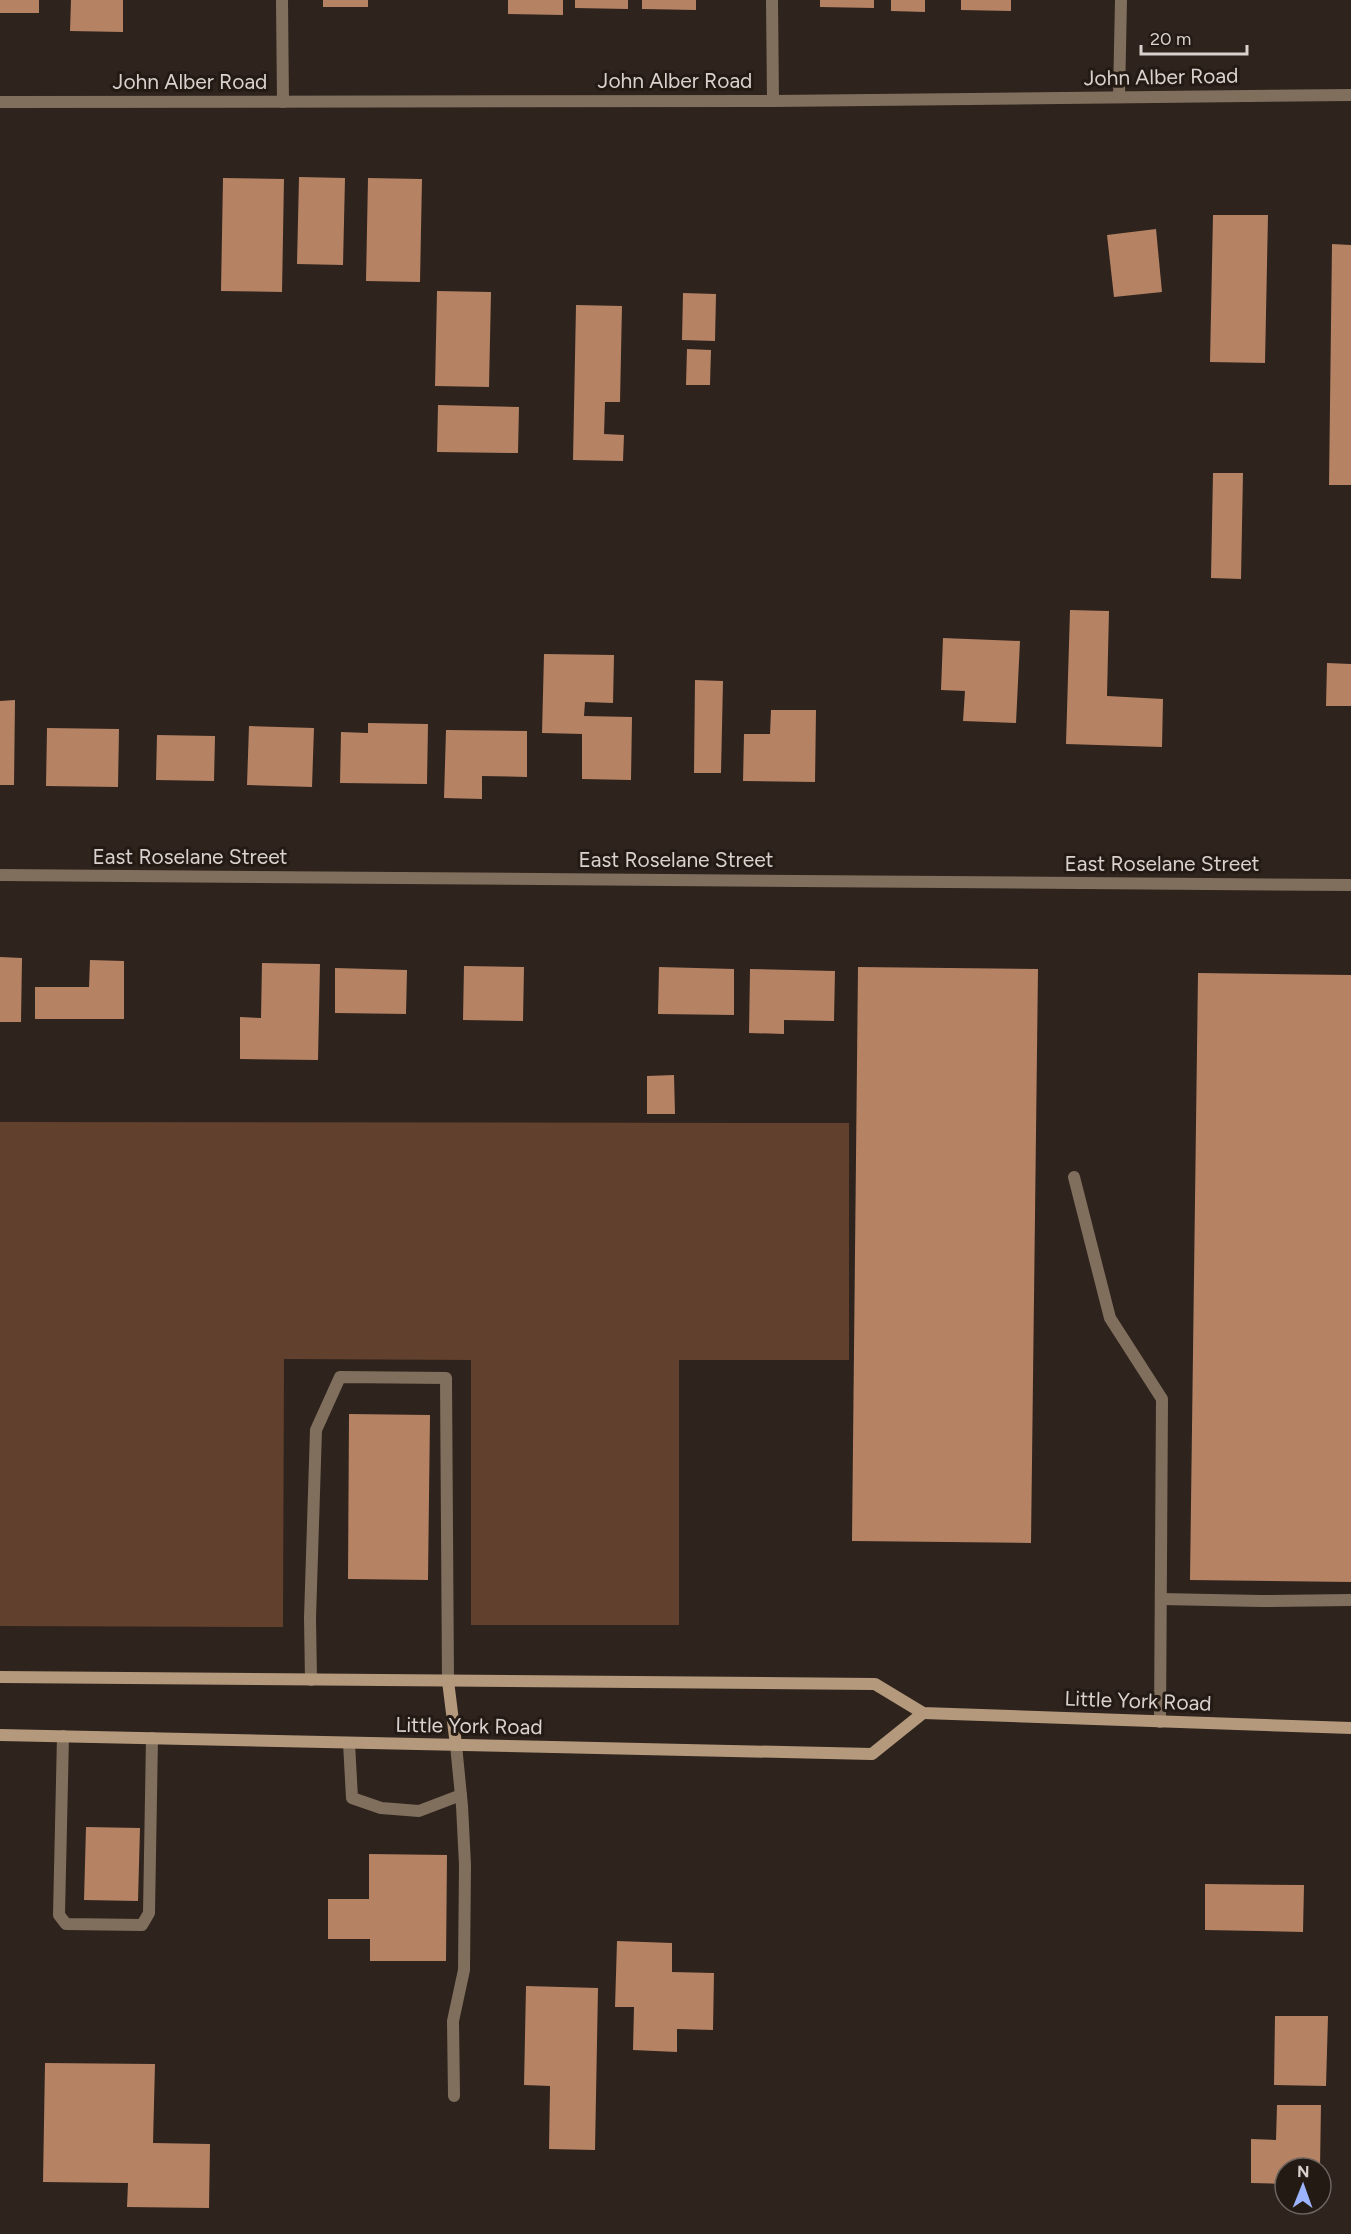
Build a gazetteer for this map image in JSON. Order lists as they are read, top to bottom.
{
  "streets": {
    "main road": ["Little York Road"],
    "street": ["John Alber Road", "East Roselane Street"]
  },
  "scale_bar": "20 m",
  "north": "top"
}
